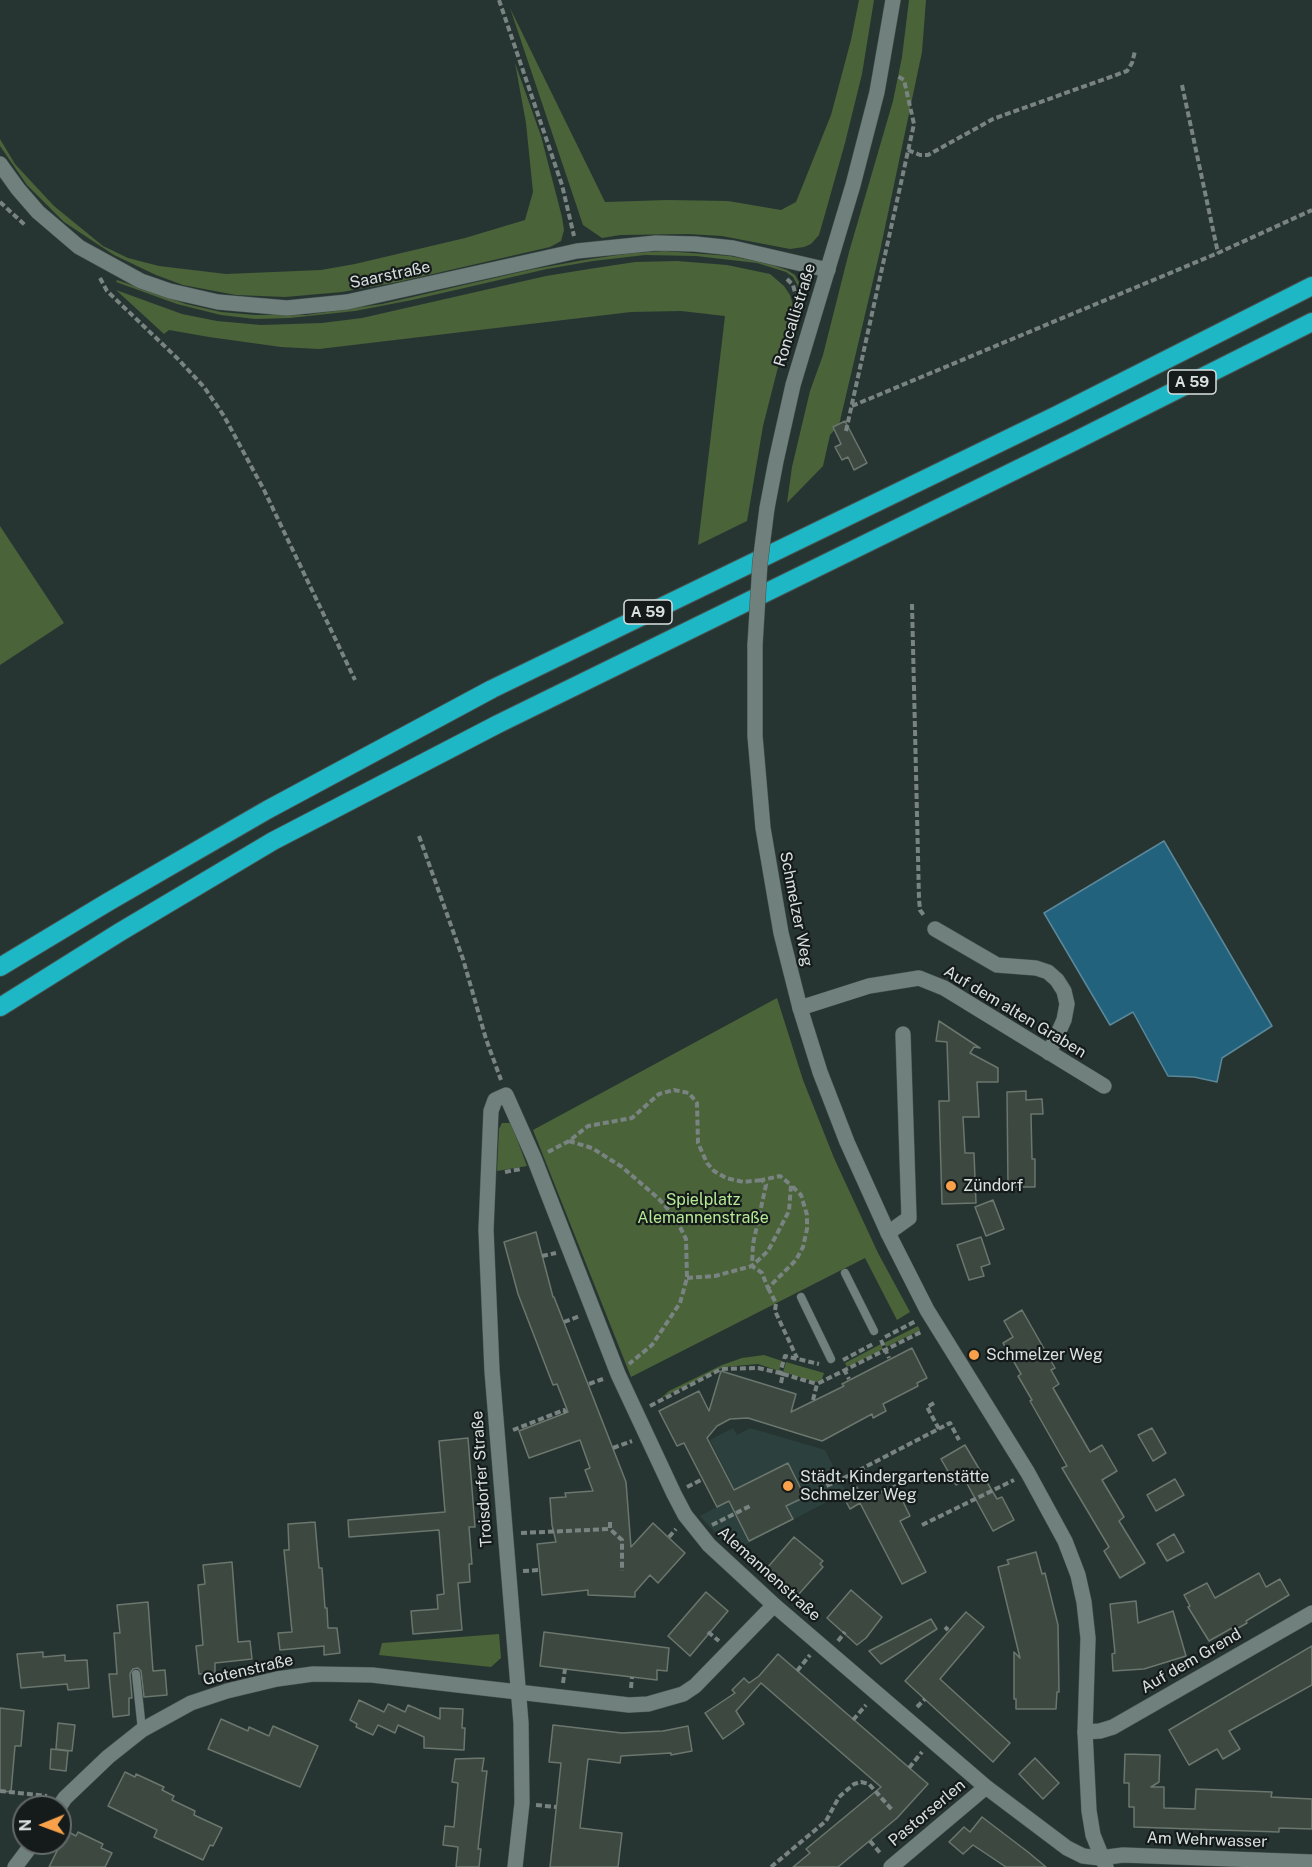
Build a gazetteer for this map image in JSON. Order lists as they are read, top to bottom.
{
  "streets": {
    "highway": ["A 59"],
    "street": [
      "Saarstraße",
      "Roncallistraße",
      "Schmelzer Weg",
      "Auf dem alten Graben",
      "Troisdorfer Straße",
      "Alemannenstraße",
      "Auf dem Grend",
      "Gotenstraße",
      "Pastorserlen",
      "Am Wehrwasser"
    ]
  },
  "crossings": [
    ["Saarstraße", "Roncallistraße"],
    ["Roncallistraße", "Schmelzer Weg"],
    ["Schmelzer Weg", "Auf dem alten Graben"],
    ["Schmelzer Weg", "Alemannenstraße"],
    ["Schmelzer Weg", "Auf dem Grend"],
    ["Schmelzer Weg", "Am Wehrwasser"],
    ["Troisdorfer Straße", "Alemannenstraße"],
    ["Troisdorfer Straße", "Gotenstraße"],
    ["Alemannenstraße", "Gotenstraße"],
    ["Alemannenstraße", "Pastorserlen"],
    ["Alemannenstraße", "Am Wehrwasser"]
  ],
  "parks": ["Spielplatz Alemannenstraße"],
  "places": ["Zündorf", "Schmelzer Weg", "Städt. Kindergartenstätte Schmelzer Weg"],
  "north": "left"
}
